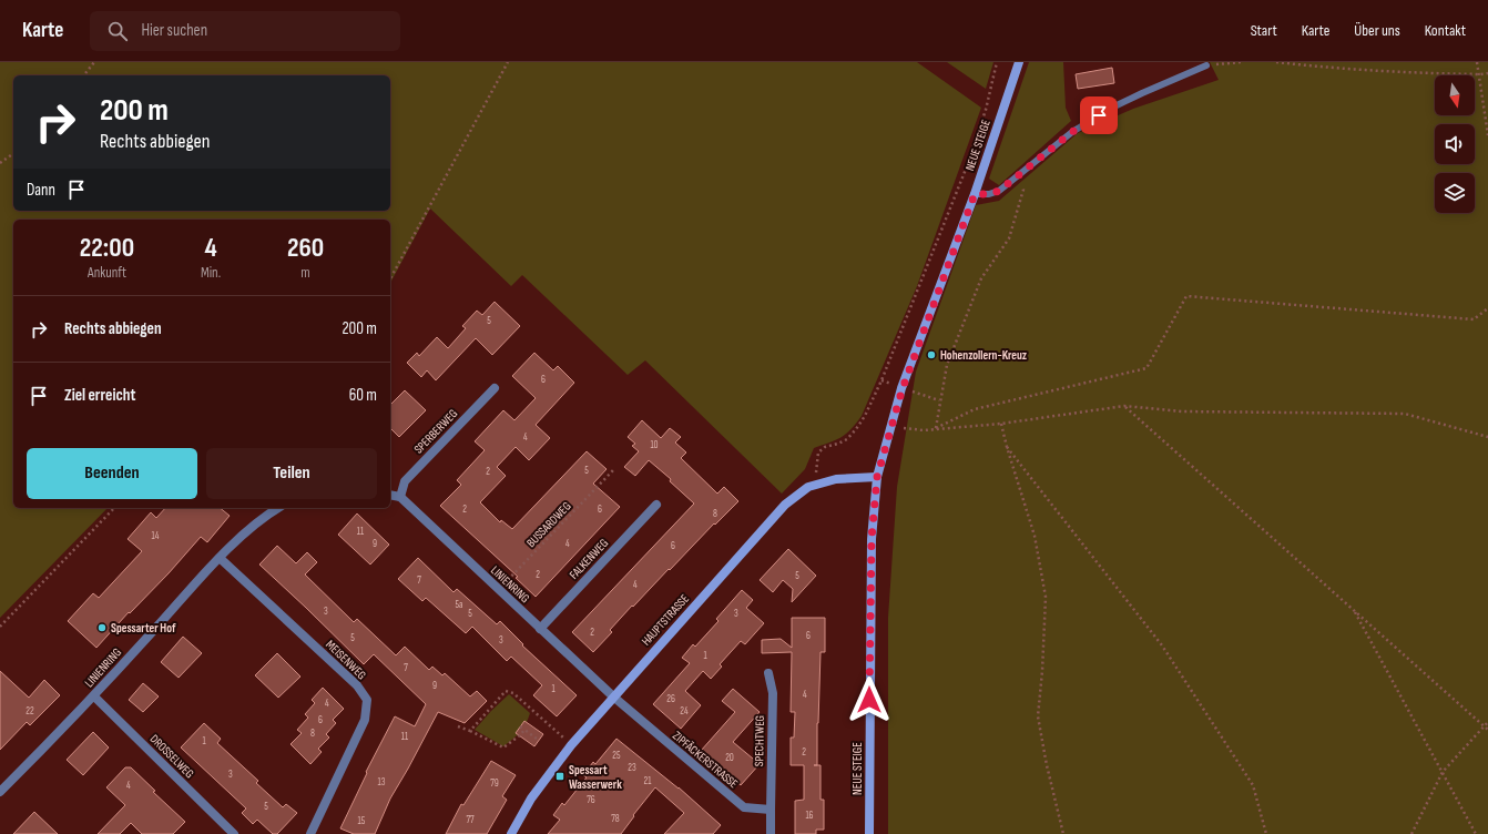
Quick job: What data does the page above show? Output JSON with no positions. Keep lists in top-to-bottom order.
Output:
{
  "streets": {
    "main road": ["NEUE STEIGE", "HAUPTSTRASSE"],
    "street": [
      "SPERBERWEG",
      "FALKENWEG",
      "LINIENRING",
      "MEISENWEG",
      "SPECHTWEG",
      "DROSSELWEG",
      "ZIPFÄCKERSTRASSE"
    ],
    "path": ["BUSSARDWEG"]
  },
  "crossings": [
    ["NEUE STEIGE", "HAUPTSTRASSE"],
    ["SPERBERWEG", "LINIENRING"],
    ["BUSSARDWEG", "LINIENRING"],
    ["FALKENWEG", "LINIENRING"],
    ["LINIENRING", "HAUPTSTRASSE"],
    ["LINIENRING", "MEISENWEG"],
    ["LINIENRING", "DROSSELWEG"],
    ["LINIENRING", "ZIPFÄCKERSTRASSE"],
    ["HAUPTSTRASSE", "ZIPFÄCKERSTRASSE"],
    ["SPECHTWEG", "ZIPFÄCKERSTRASSE"]
  ],
  "places": {
    "other": ["Hohenzollern-Kreuz", "Spessarter Hof"],
    "transit": ["Spessart Wasserwerk"]
  },
  "house_numbers": [
    "5",
    "6",
    "4",
    "10",
    "5",
    "2",
    "2",
    "6",
    "8",
    "11",
    "14",
    "9",
    "4",
    "6",
    "2",
    "5",
    "7",
    "4",
    "5a",
    "3",
    "5",
    "3",
    "2",
    "6",
    "5",
    "3",
    "1",
    "7",
    "9",
    "1",
    "4",
    "26",
    "4",
    "22",
    "24",
    "6",
    "8",
    "11",
    "1",
    "2",
    "25",
    "20",
    "23",
    "3",
    "21",
    "13",
    "79",
    "4",
    "76",
    "5",
    "16",
    "78",
    "77",
    "15"
  ],
  "north": "bottom",
  "page": {
    "header": "Karte",
    "search": "Hier suchen",
    "nav": [
      "Start",
      "Karte",
      "Über uns",
      "Kontakt"
    ],
    "turn": ["200 m", "Rechts abbiegen"],
    "then": "Dann",
    "eta": [
      "22:00",
      "Ankunft",
      "4",
      "Min.",
      "260",
      "m"
    ],
    "list": [
      {
        "name": "Rechts abbiegen",
        "value": "200 m"
      },
      {
        "name": "Ziel erreicht",
        "value": "60 m"
      }
    ],
    "buttons": ["Beenden", "Teilen"]
  }
}
